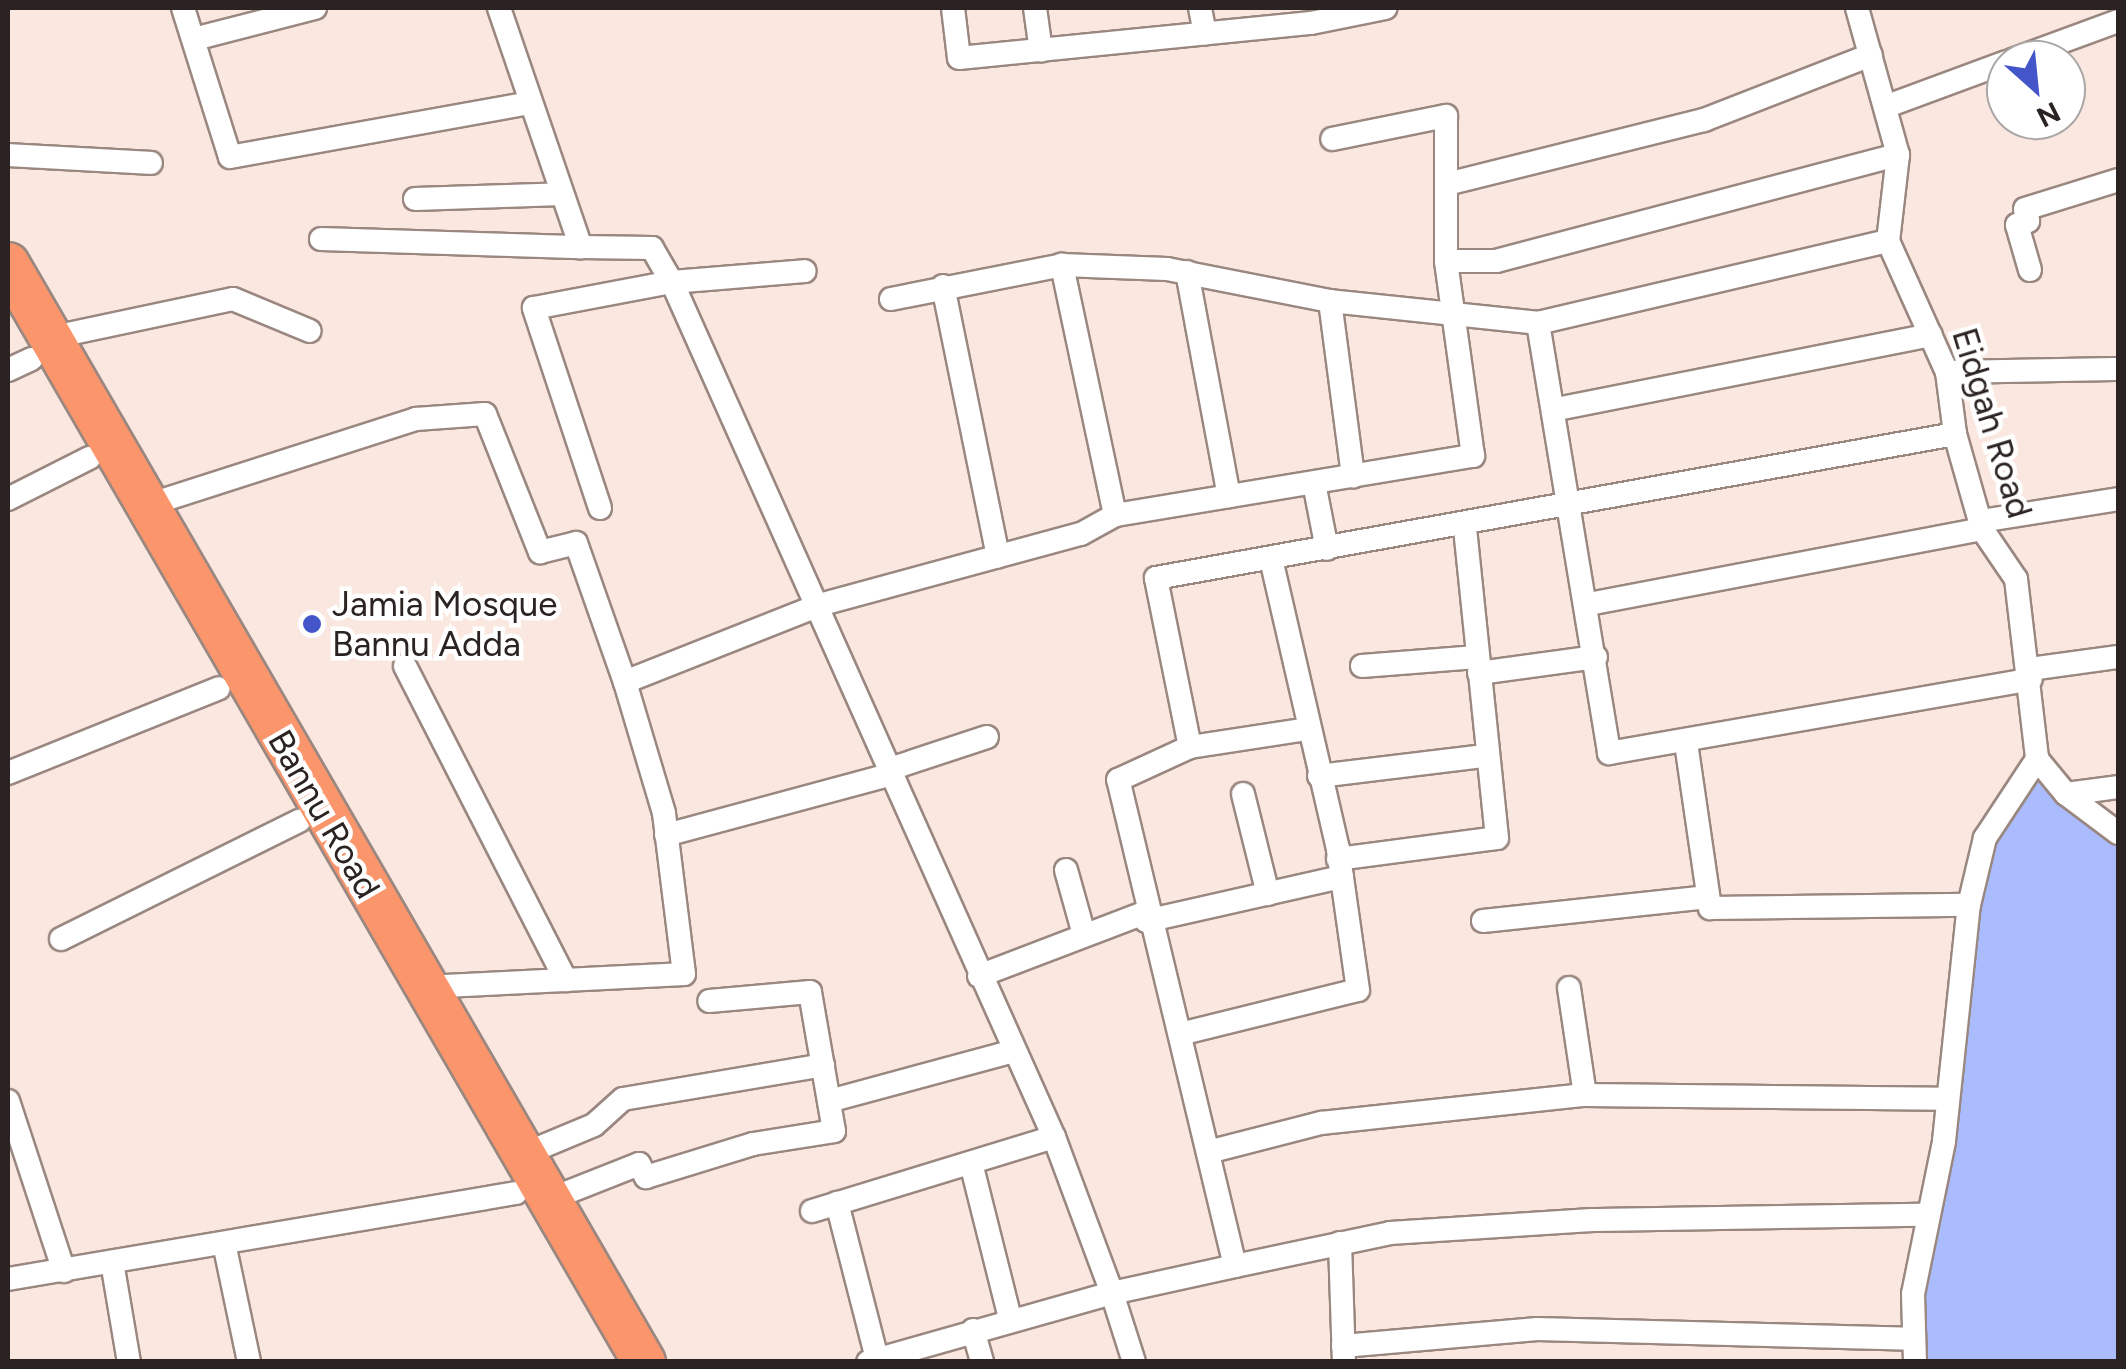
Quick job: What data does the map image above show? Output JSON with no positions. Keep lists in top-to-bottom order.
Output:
{
  "streets": {
    "highway": ["Bannu Road"],
    "street": ["Eidgah Road"]
  },
  "places": ["Jamia Mosque Bannu Adda"],
  "north": "bottom right"
}
